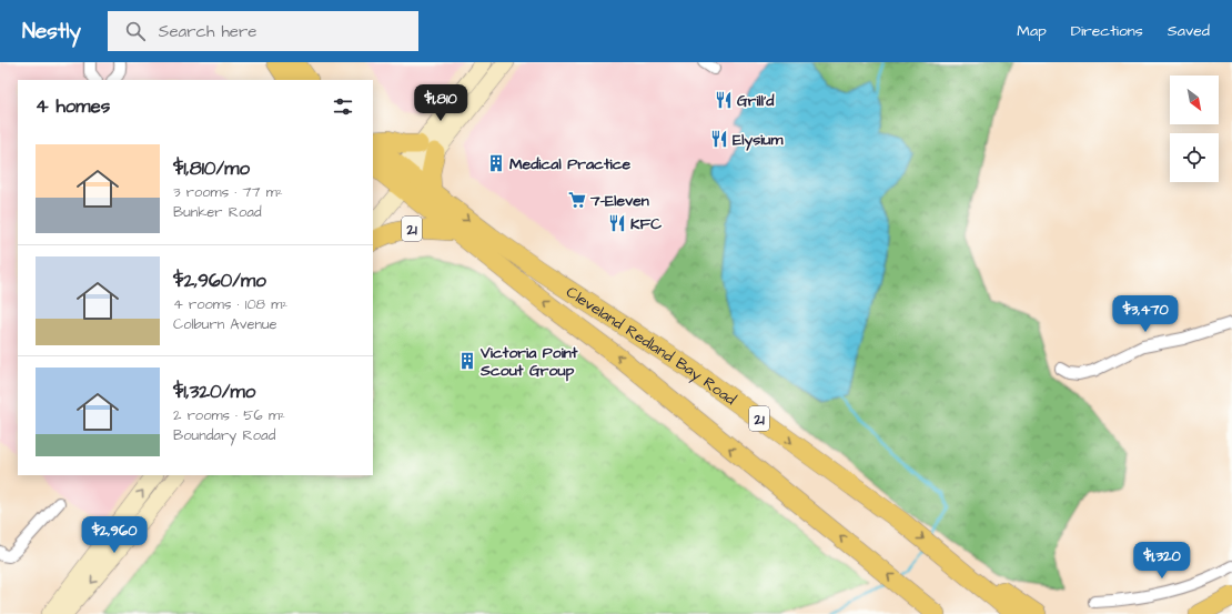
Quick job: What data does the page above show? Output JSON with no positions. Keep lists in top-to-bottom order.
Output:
{
  "streets": {
    "highway": ["21", "Cleveland Redland Bay Road"]
  },
  "crossings": [
    ["21", "Cleveland Redland Bay Road"]
  ],
  "places": {
    "restaurant": ["Grill'd", "Elysium", "KFC"],
    "building": ["Medical Practice", "Victoria Point Scout Group"],
    "supermarket": ["7-Eleven"]
  },
  "north": "bottom right",
  "page": {
    "header": "Nestly",
    "search": "Search here",
    "nav": ["Map", "Directions", "Saved"],
    "heading": "4 homes",
    "price": [
      "$1,810",
      "$3,470",
      "$2,960",
      "$1,320"
    ],
    "list": [
      {
        "name": "$1,810/mo",
        "note": "3 rooms · 77 m² · Bunker Road"
      },
      {
        "name": "$2,960/mo",
        "note": "4 rooms · 108 m² · Colburn Avenue"
      },
      {
        "name": "$1,320/mo",
        "note": "2 rooms · 56 m² · Boundary Road"
      }
    ]
  }
}
